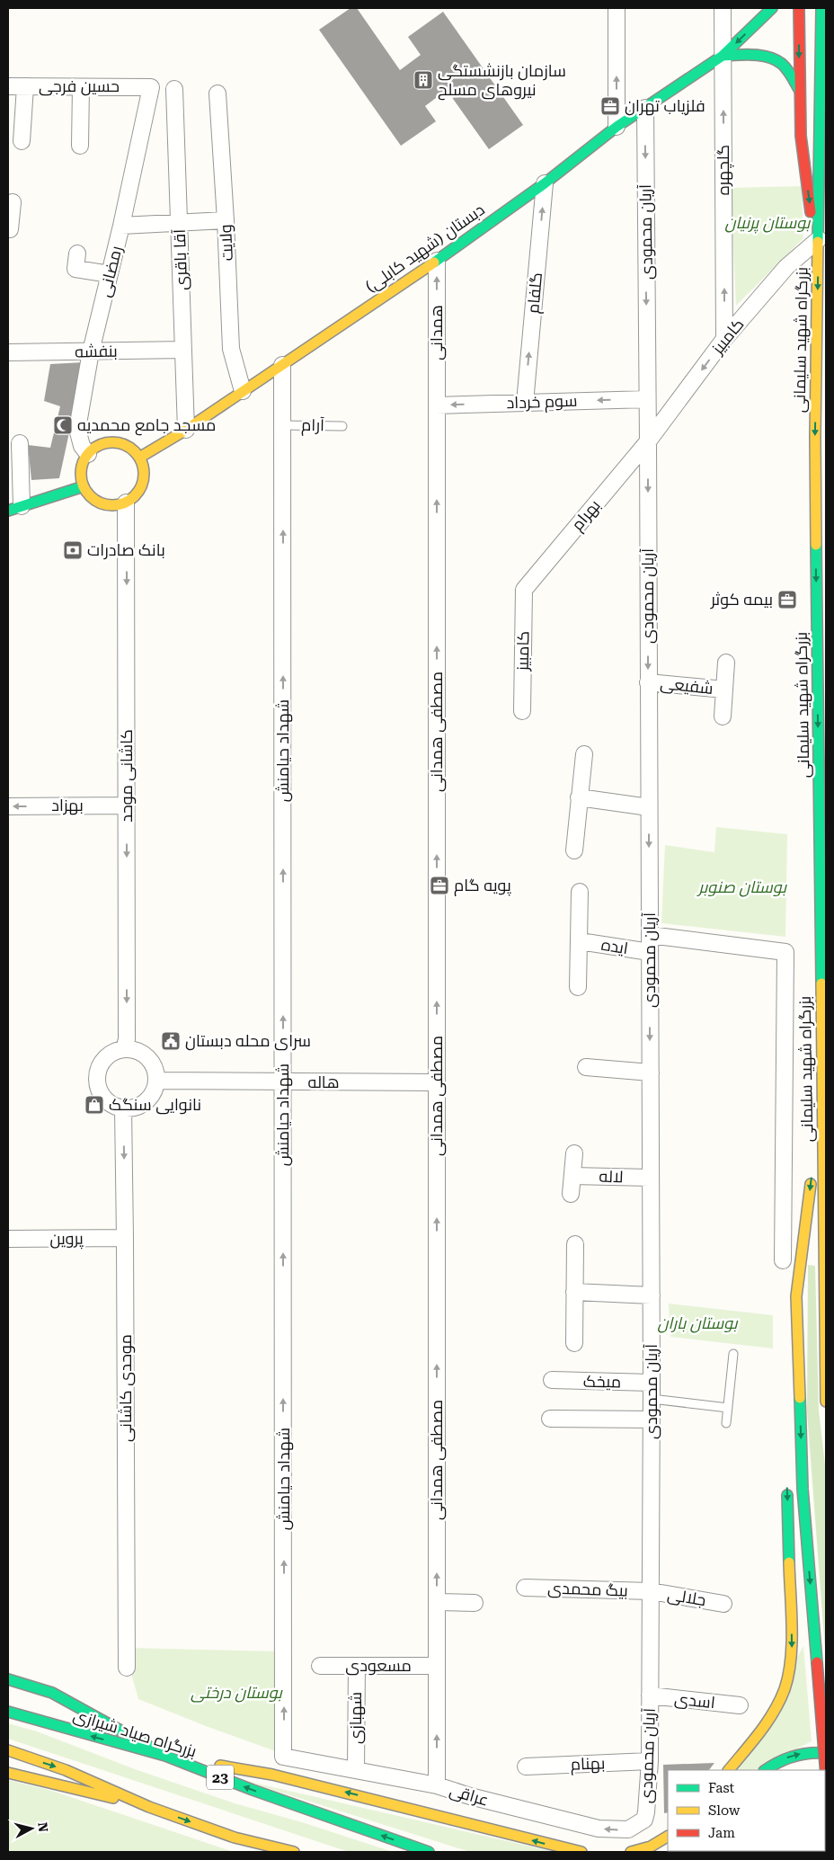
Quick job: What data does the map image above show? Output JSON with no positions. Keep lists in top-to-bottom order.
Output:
{
  "streets": {
    "main road": [
      "دبستان (شهید کابلی)",
      "بزرگراه شهید سلیمانی",
      "بزرگراه صیاد شیرازی",
      "23"
    ],
    "street": [
      "حسین فرجی",
      "گلچهره",
      "آریان محمودی",
      "ولایت",
      "آقا باقری",
      "رمضانی",
      "گلفام",
      "همدانی",
      "کامبیز",
      "بنفشه",
      "سوم خرداد",
      "بهرام",
      "شفیعی",
      "مصطفی همدانی",
      "شهداد حیامنش",
      "کاشانی موحد",
      "بهزاد",
      "ایده",
      "هاله",
      "لاله",
      "پروین",
      "میخک",
      "موحدی کاشانی",
      "بیگ محمدی",
      "جلالی",
      "مسعودی",
      "اسدی",
      "شهبازی",
      "بهنام",
      "عراقی"
    ],
    "lane": ["آرام"]
  },
  "crossings": [
    ["حسین فرجی", "رمضانی"],
    ["گلچهره", "دبستان (شهید کابلی)"],
    ["گلچهره", "کامبیز"],
    ["آریان محمودی", "دبستان (شهید کابلی)"],
    ["آریان محمودی", "کامبیز"],
    ["آریان محمودی", "سوم خرداد"],
    ["آریان محمودی", "بهرام"],
    ["آریان محمودی", "شفیعی"],
    ["آریان محمودی", "ایده"],
    ["آریان محمودی", "لاله"],
    ["آریان محمودی", "میخک"],
    ["آریان محمودی", "بیگ محمدی"],
    ["آریان محمودی", "جلالی"],
    ["آریان محمودی", "اسدی"],
    ["آریان محمودی", "بهنام"],
    ["آریان محمودی", "عراقی"],
    ["ولایت", "دبستان (شهید کابلی)"],
    ["دبستان (شهید کابلی)", "آقا باقری"],
    ["دبستان (شهید کابلی)", "رمضانی"],
    ["دبستان (شهید کابلی)", "گلفام"],
    ["دبستان (شهید کابلی)", "همدانی"],
    ["دبستان (شهید کابلی)", "شهداد حیامنش"],
    ["دبستان (شهید کابلی)", "کاشانی موحد"],
    ["آقا باقری", "بنفشه"],
    ["رمضانی", "بنفشه"],
    ["رمضانی", "کاشانی موحد"],
    ["گلفام", "سوم خرداد"],
    ["همدانی", "سوم خرداد"],
    ["همدانی", "مصطفی همدانی"],
    ["کامبیز", "بزرگراه شهید سلیمانی"],
    ["کامبیز", "بهرام"],
    ["سوم خرداد", "مصطفی همدانی"],
    ["آرام", "شهداد حیامنش"],
    ["مصطفی همدانی", "هاله"],
    ["مصطفی همدانی", "مسعودی"],
    ["مصطفی همدانی", "عراقی"],
    ["شهداد حیامنش", "هاله"],
    ["شهداد حیامنش", "عراقی"],
    ["کاشانی موحد", "بهزاد"],
    ["کاشانی موحد", "هاله"],
    ["کاشانی موحد", "موحدی کاشانی"],
    ["هاله", "موحدی کاشانی"],
    ["پروین", "موحدی کاشانی"],
    ["بیگ محمدی", "جلالی"],
    ["مسعودی", "شهبازی"],
    ["شهبازی", "عراقی"]
  ],
  "one_way": [
    "گلچهره",
    "آریان محمودی",
    "گلفام",
    "همدانی",
    "بزرگراه شهید سلیمانی",
    "سوم خرداد",
    "مصطفی همدانی",
    "شهداد حیامنش",
    "کاشانی موحد",
    "بهزاد",
    "عراقی"
  ],
  "parks": [
    "بوستان پرنیان",
    "بوستان صنوبر",
    "بوستان باران",
    "بوستان درختی"
  ],
  "places": {
    "building": ["سازمان بازنشستگی نیروهای مسلح"],
    "office": ["فلزیاب تهران", "بیمه کوثر", "پویه گام"],
    "mosque": ["مسجد جامع محمدیه"],
    "bank": ["بانک صادرات"],
    "public building": ["سرای محله دبستان"],
    "shop": ["نانوایی سنگک"]
  },
  "legend": ["Fast", "Slow", "Jam"],
  "north": "right"
}
